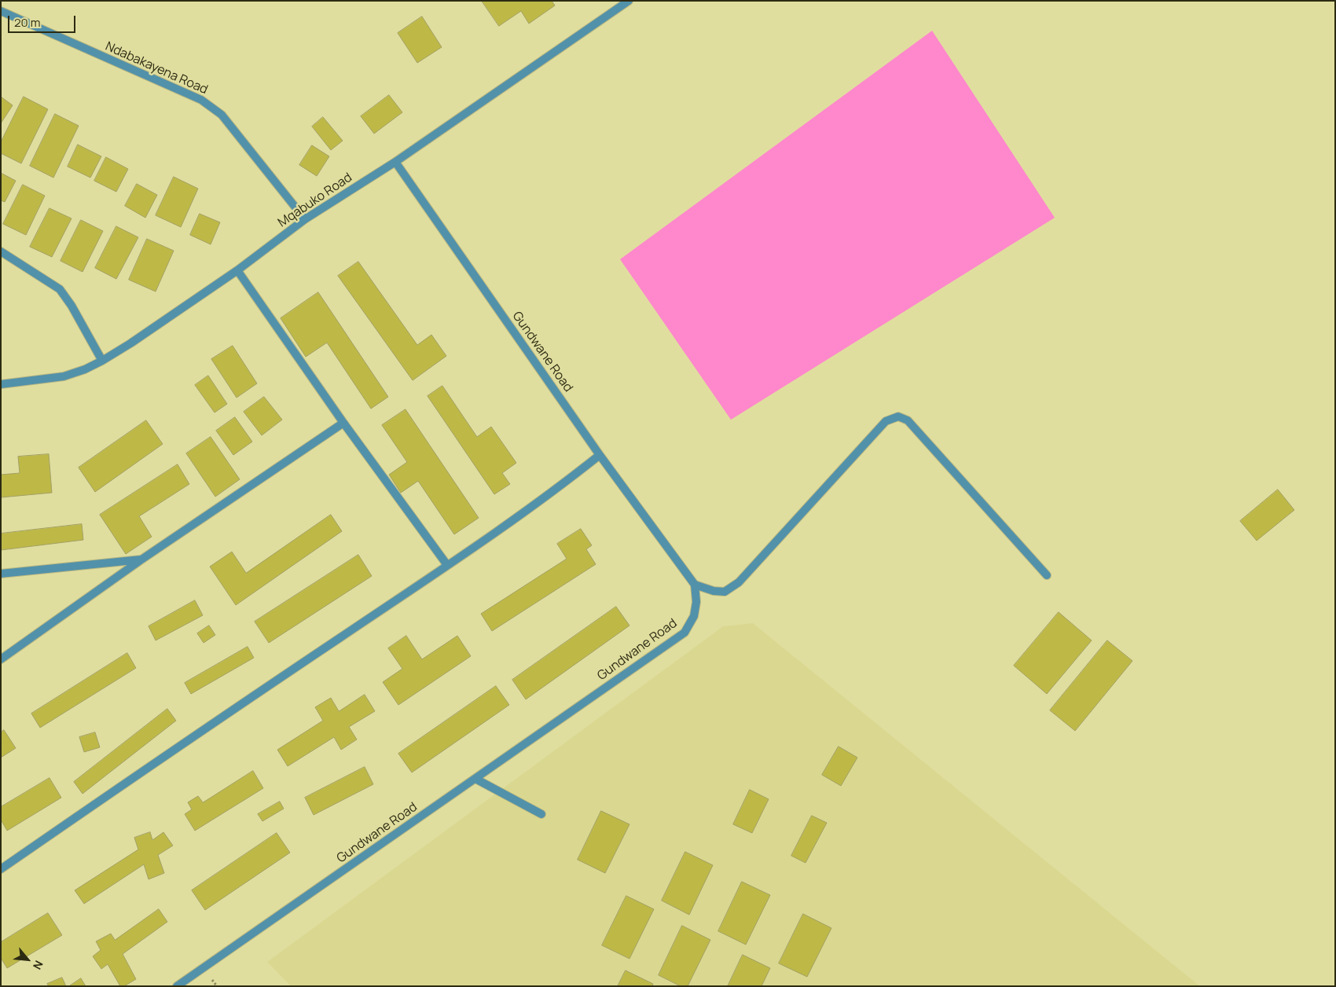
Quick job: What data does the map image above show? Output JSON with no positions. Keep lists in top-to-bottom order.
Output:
{
  "streets": {
    "street": ["Ndabakayena Road", "Mqabuko Road", "Gundwane Road"]
  },
  "crossings": [
    ["Ndabakayena Road", "Mqabuko Road"],
    ["Mqabuko Road", "Gundwane Road"]
  ],
  "scale_bar": "20 m",
  "north": "bottom right"
}
